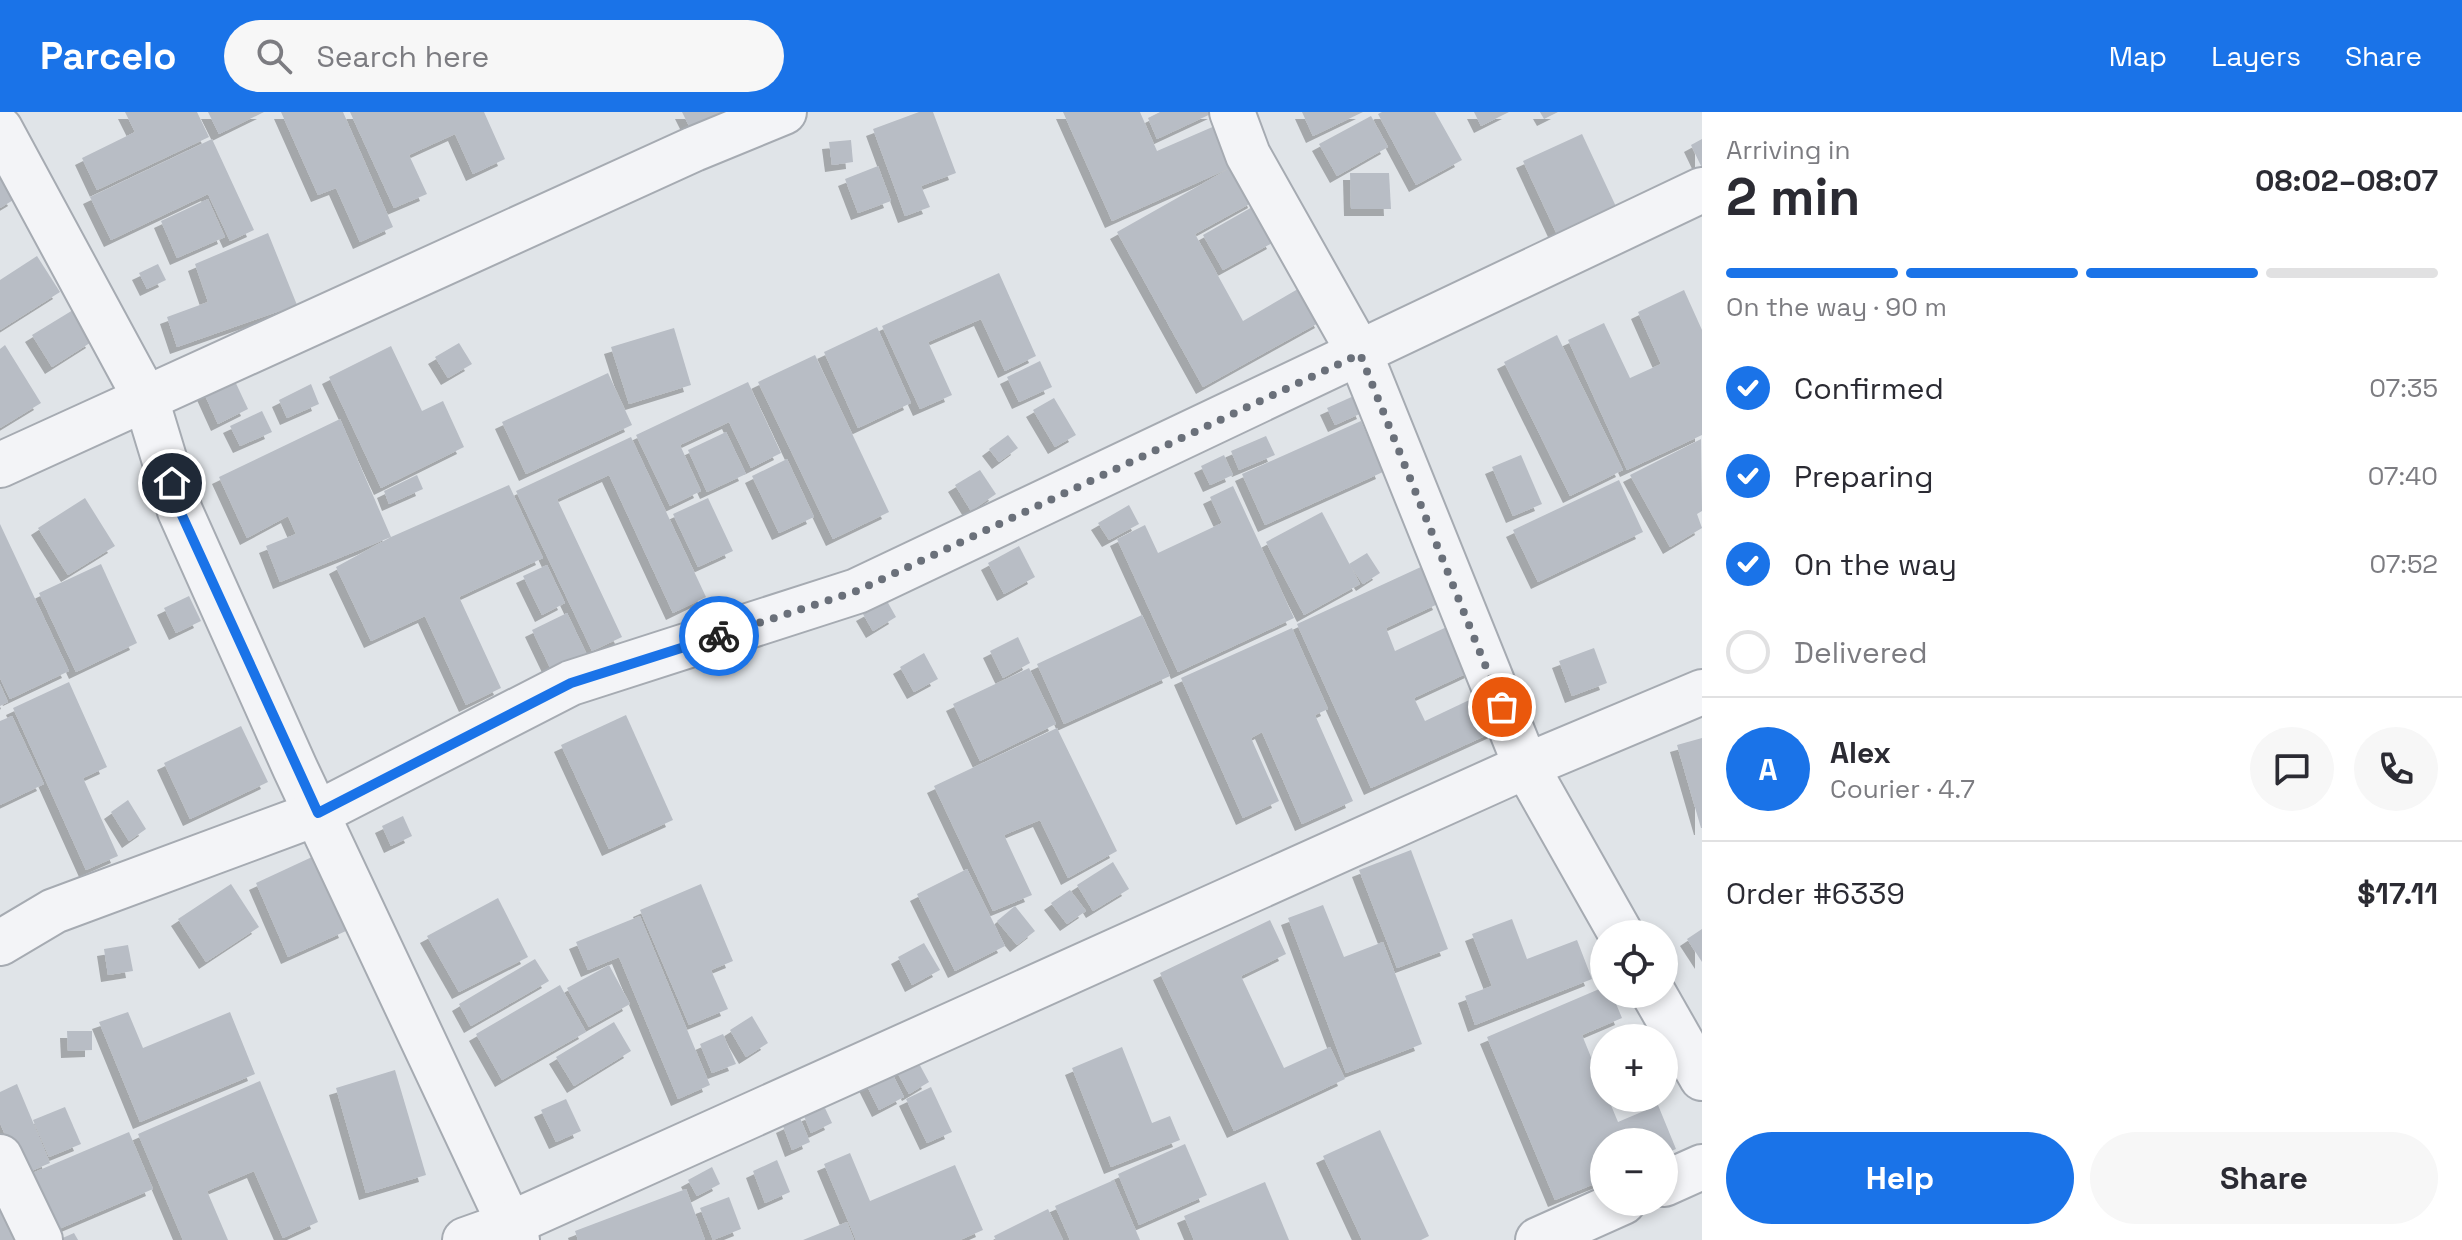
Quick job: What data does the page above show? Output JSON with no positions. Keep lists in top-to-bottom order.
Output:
{
  "page": {
    "header": "Parcelo",
    "search": "Search here",
    "nav": ["Map", "Layers", "Share"],
    "heading": ["2 min", "Arriving in", "08:02–08:07"],
    "panel": [
      "Alex",
      "Courier · 4.7",
      "Order #6339",
      "$17.11"
    ],
    "bar": "On the way · 90 m",
    "list": [
      ["Confirmed", "07:35"],
      ["Preparing", "07:40"],
      ["On the way", "07:52"],
      "Delivered"
    ],
    "round": "A",
    "map_buttons": ["+", "−"],
    "buttons": ["Help", "Share"]
  }
}
